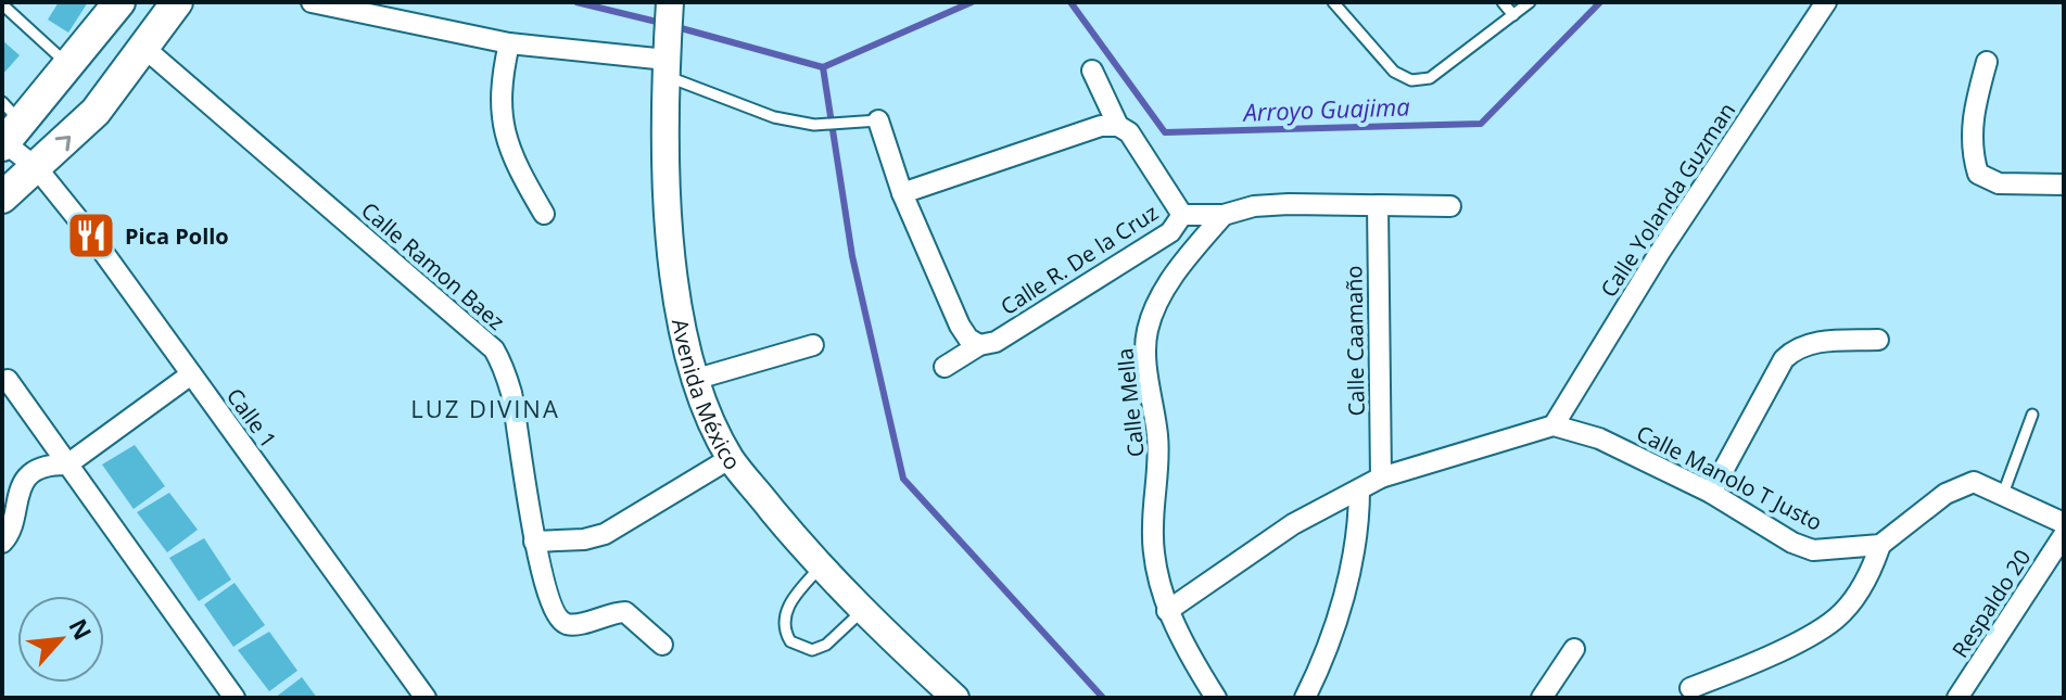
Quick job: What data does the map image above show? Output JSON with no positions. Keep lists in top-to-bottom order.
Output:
{
  "streets": {
    "street": [
      "Calle Yolanda Guzman",
      "Calle R. De la Cruz",
      "Calle Ramon Baez",
      "Calle Caamaño",
      "Avenida México",
      "Calle Mella",
      "Calle 1",
      "Calle Manolo T Justo",
      "Respaldo 20"
    ]
  },
  "crossings": [
    ["Calle Yolanda Guzman", "Calle Manolo T Justo"],
    ["Calle R. De la Cruz", "Calle Caamaño"],
    ["Calle R. De la Cruz", "Calle Mella"]
  ],
  "districts": ["LUZ DIVINA"],
  "water": ["Arroyo Guajima"],
  "places": {
    "restaurant": ["Pica Pollo"]
  },
  "north": "top right"
}
